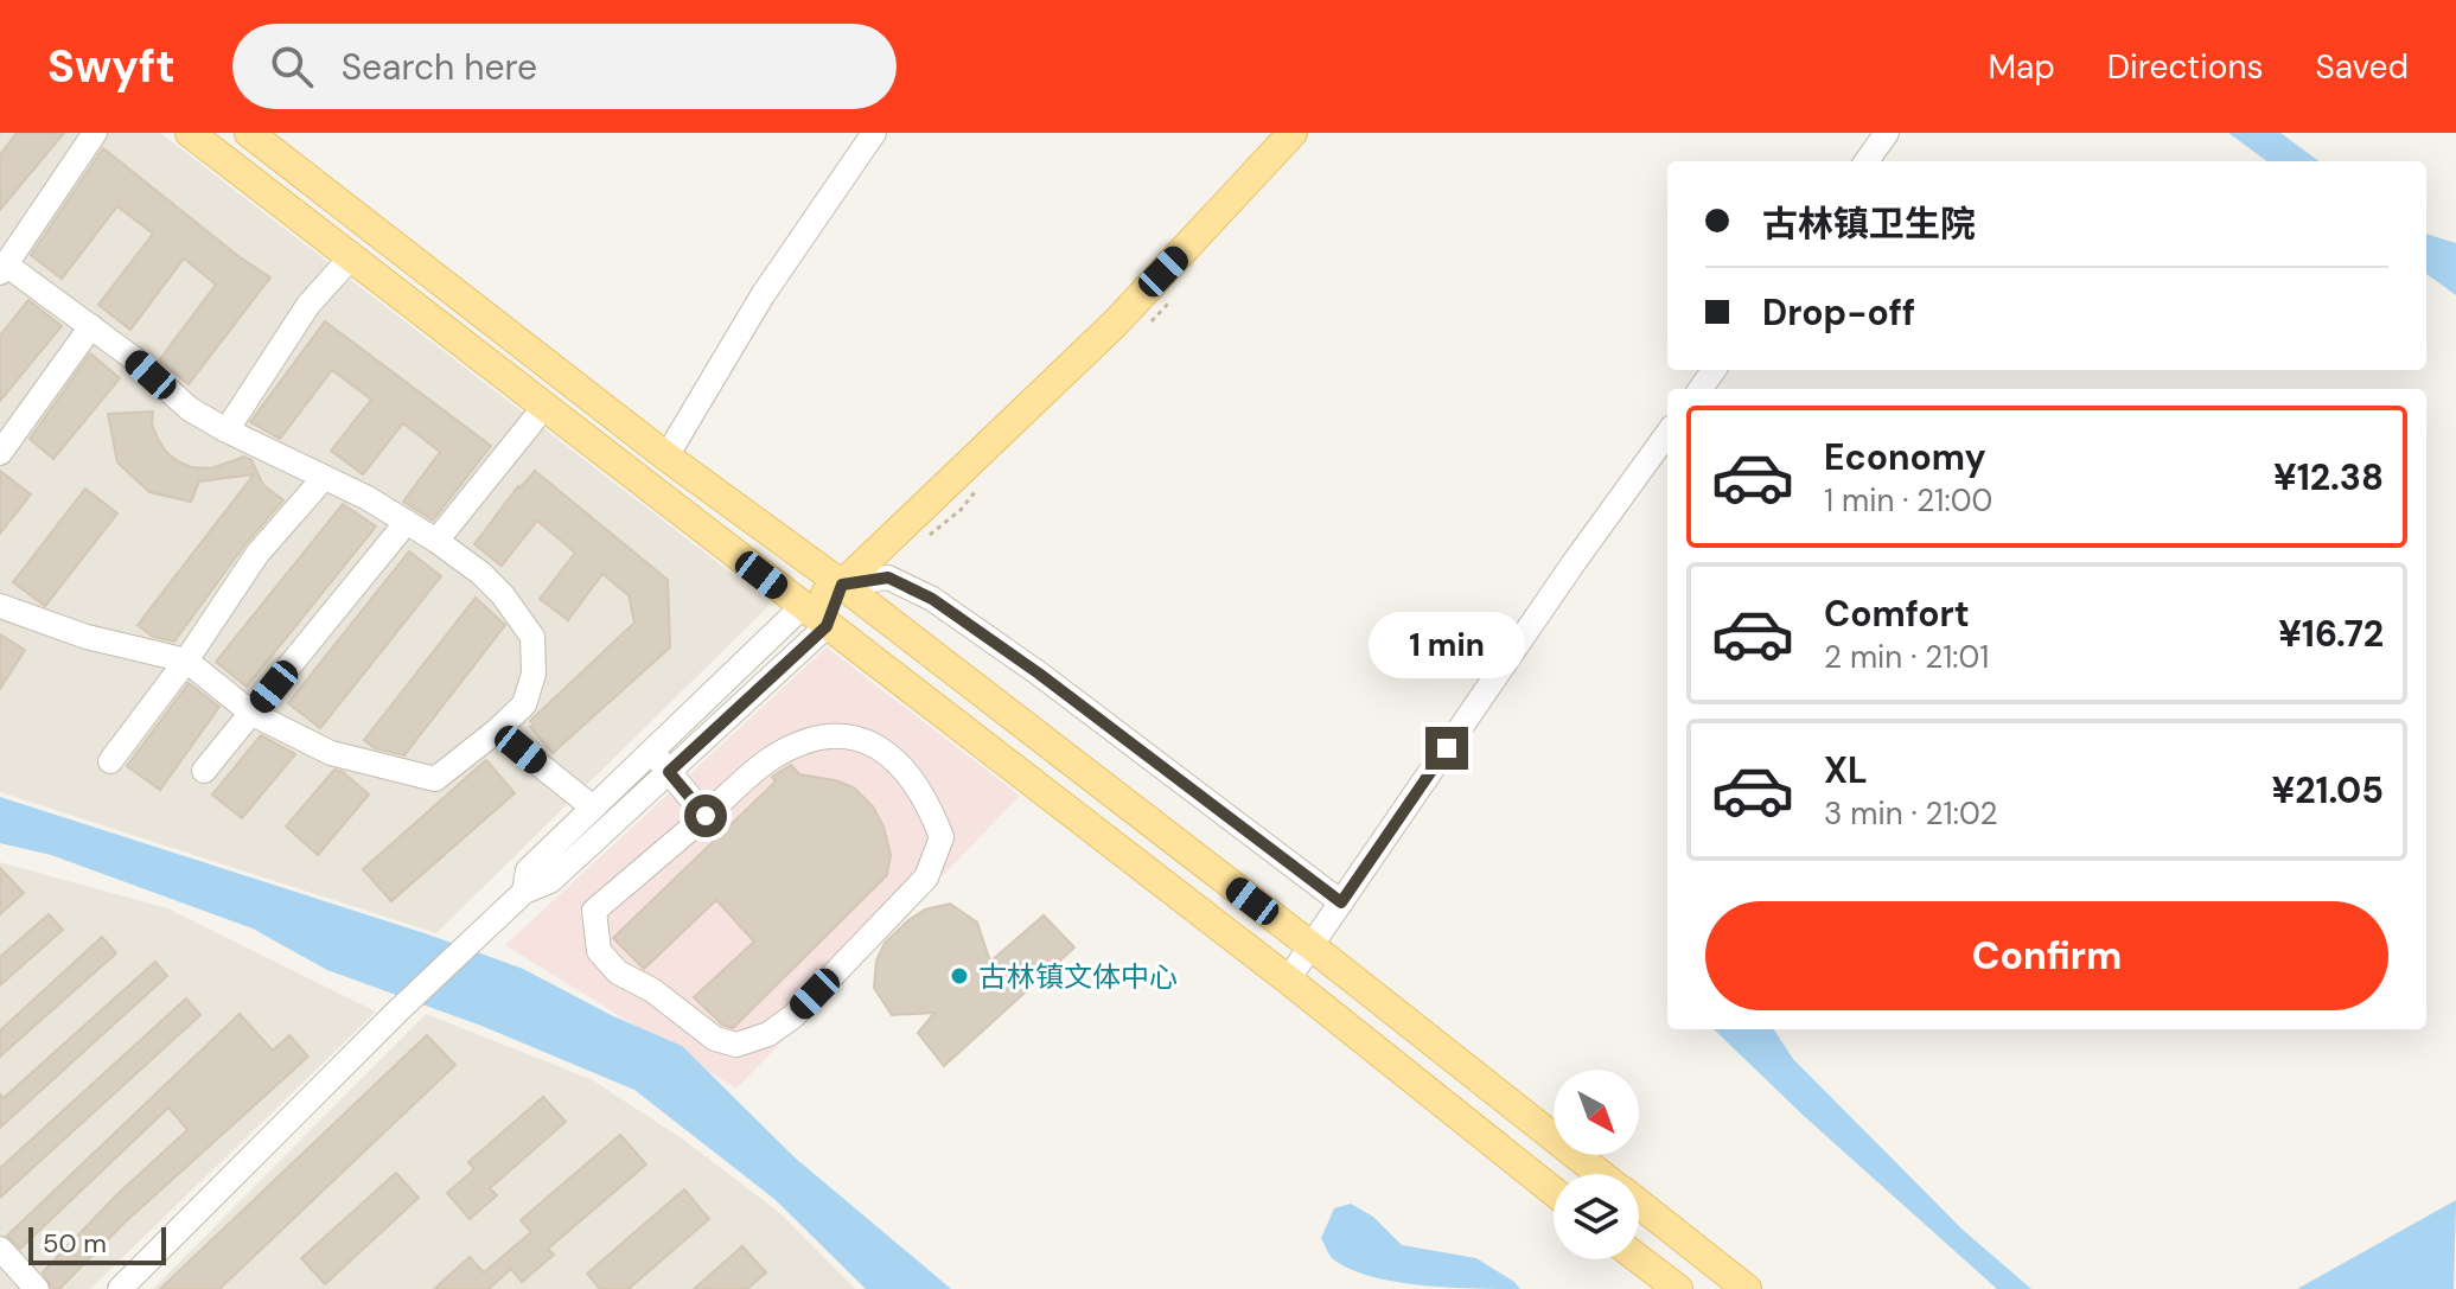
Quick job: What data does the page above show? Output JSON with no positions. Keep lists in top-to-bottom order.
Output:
{
  "places": ["古林镇文体中心"],
  "scale_bar": "50 m",
  "north": "bottom right",
  "page": {
    "header": "Swyft",
    "search": "Search here",
    "nav": ["Map", "Directions", "Saved"],
    "banner": ["古林镇卫生院", "Drop-off"],
    "list": [
      {
        "name": "Economy",
        "note": "1 min · 21:00",
        "value": "¥12.38"
      },
      {
        "name": "Comfort",
        "note": "2 min · 21:01",
        "value": "¥16.72"
      },
      {
        "name": "XL",
        "note": "3 min · 21:02",
        "value": "¥21.05"
      }
    ],
    "bubble": "1 min",
    "buttons": "Confirm",
    "scale": "50 m"
  }
}
